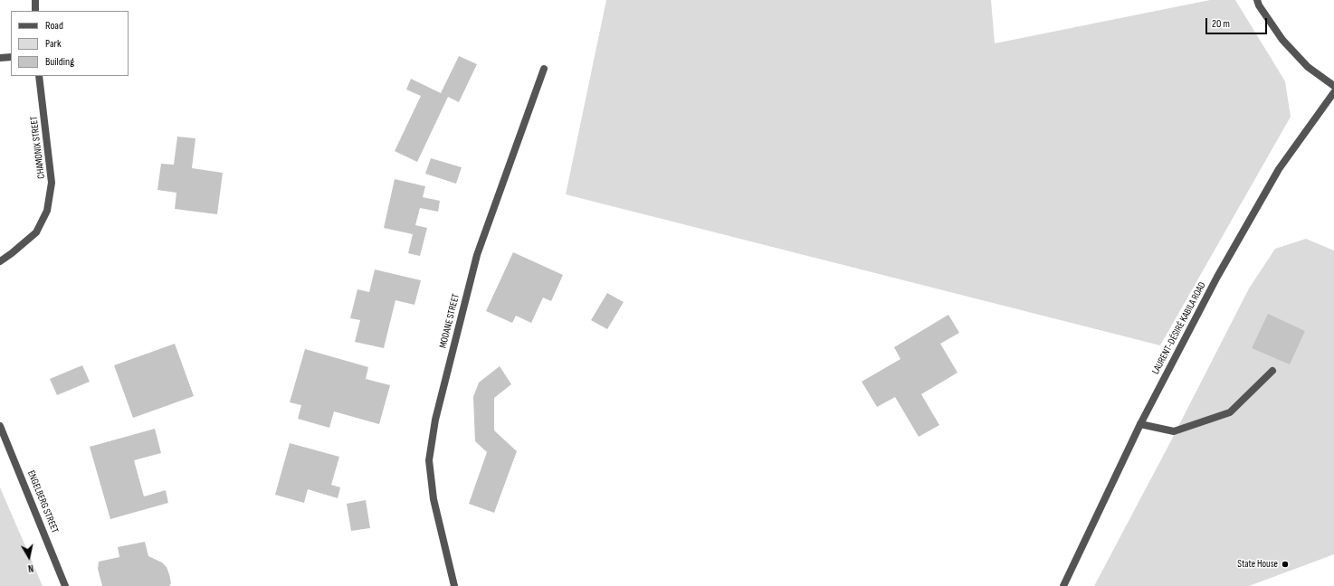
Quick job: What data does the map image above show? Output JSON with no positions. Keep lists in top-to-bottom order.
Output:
{
  "streets": {
    "street": [
      "CHAMONIX STREET",
      "MODANE STREET",
      "LAURENT-DÉSIRÉ KABILA ROAD",
      "ENGELBERG STREET"
    ]
  },
  "places": ["State House"],
  "legend": ["Road", "Park", "Building"],
  "scale_bar": "20 m",
  "north": "bottom"
}
